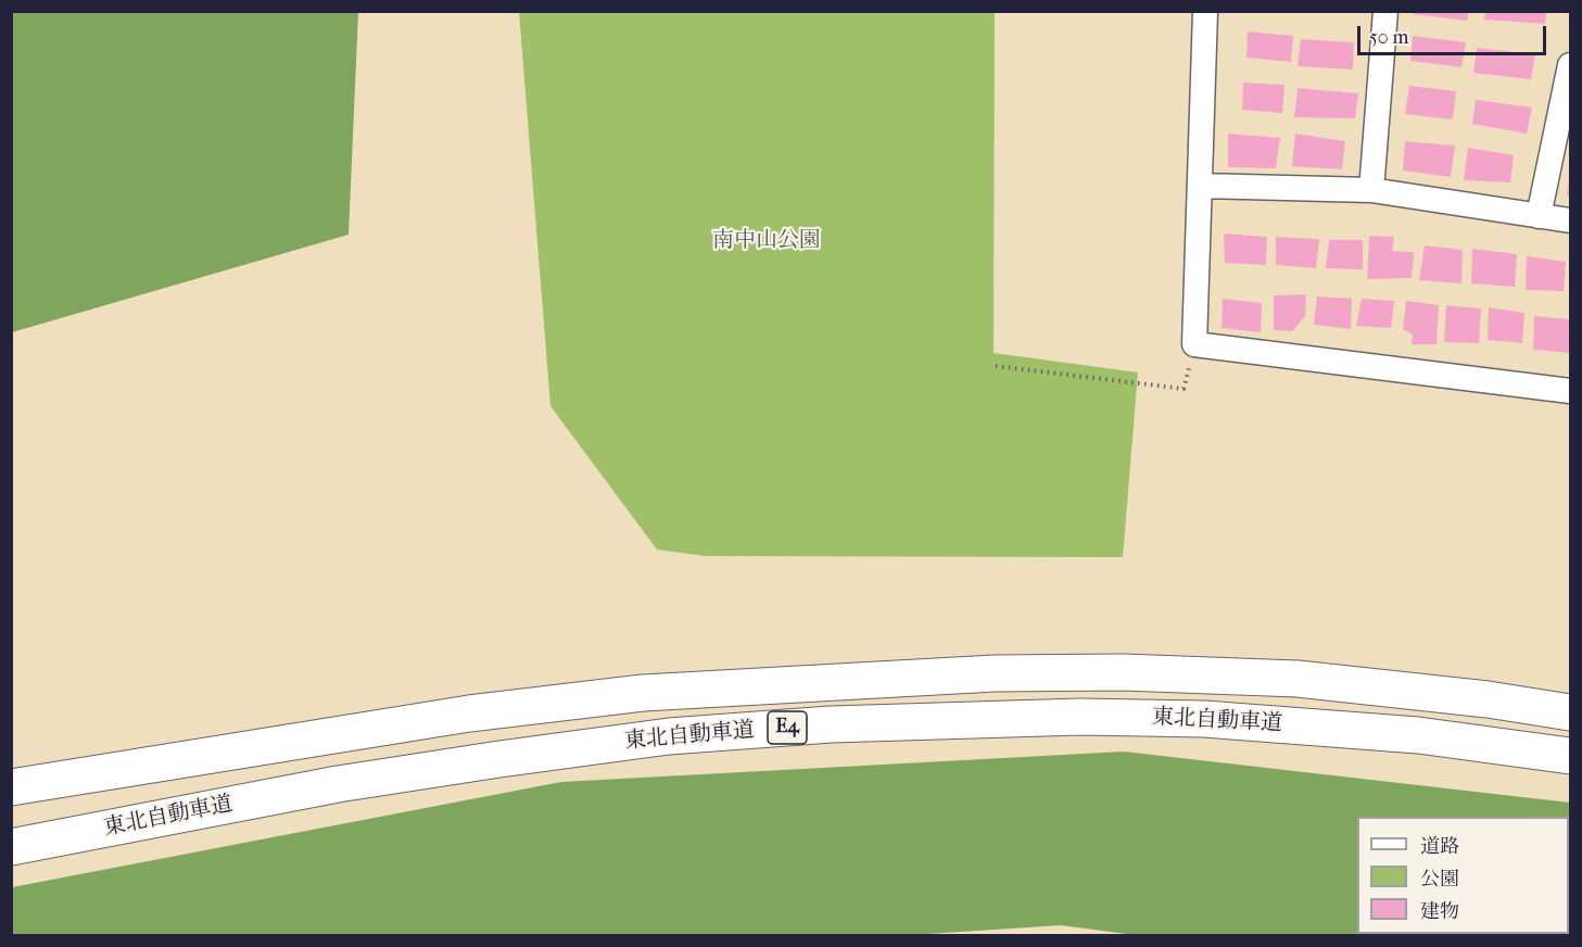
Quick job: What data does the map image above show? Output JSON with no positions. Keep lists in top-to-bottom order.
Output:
{
  "streets": {
    "highway": ["東北自動車道", "E4"]
  },
  "parks": ["南中山公園"],
  "legend": ["道路", "公園", "建物"],
  "scale_bar": "50 m"
}
